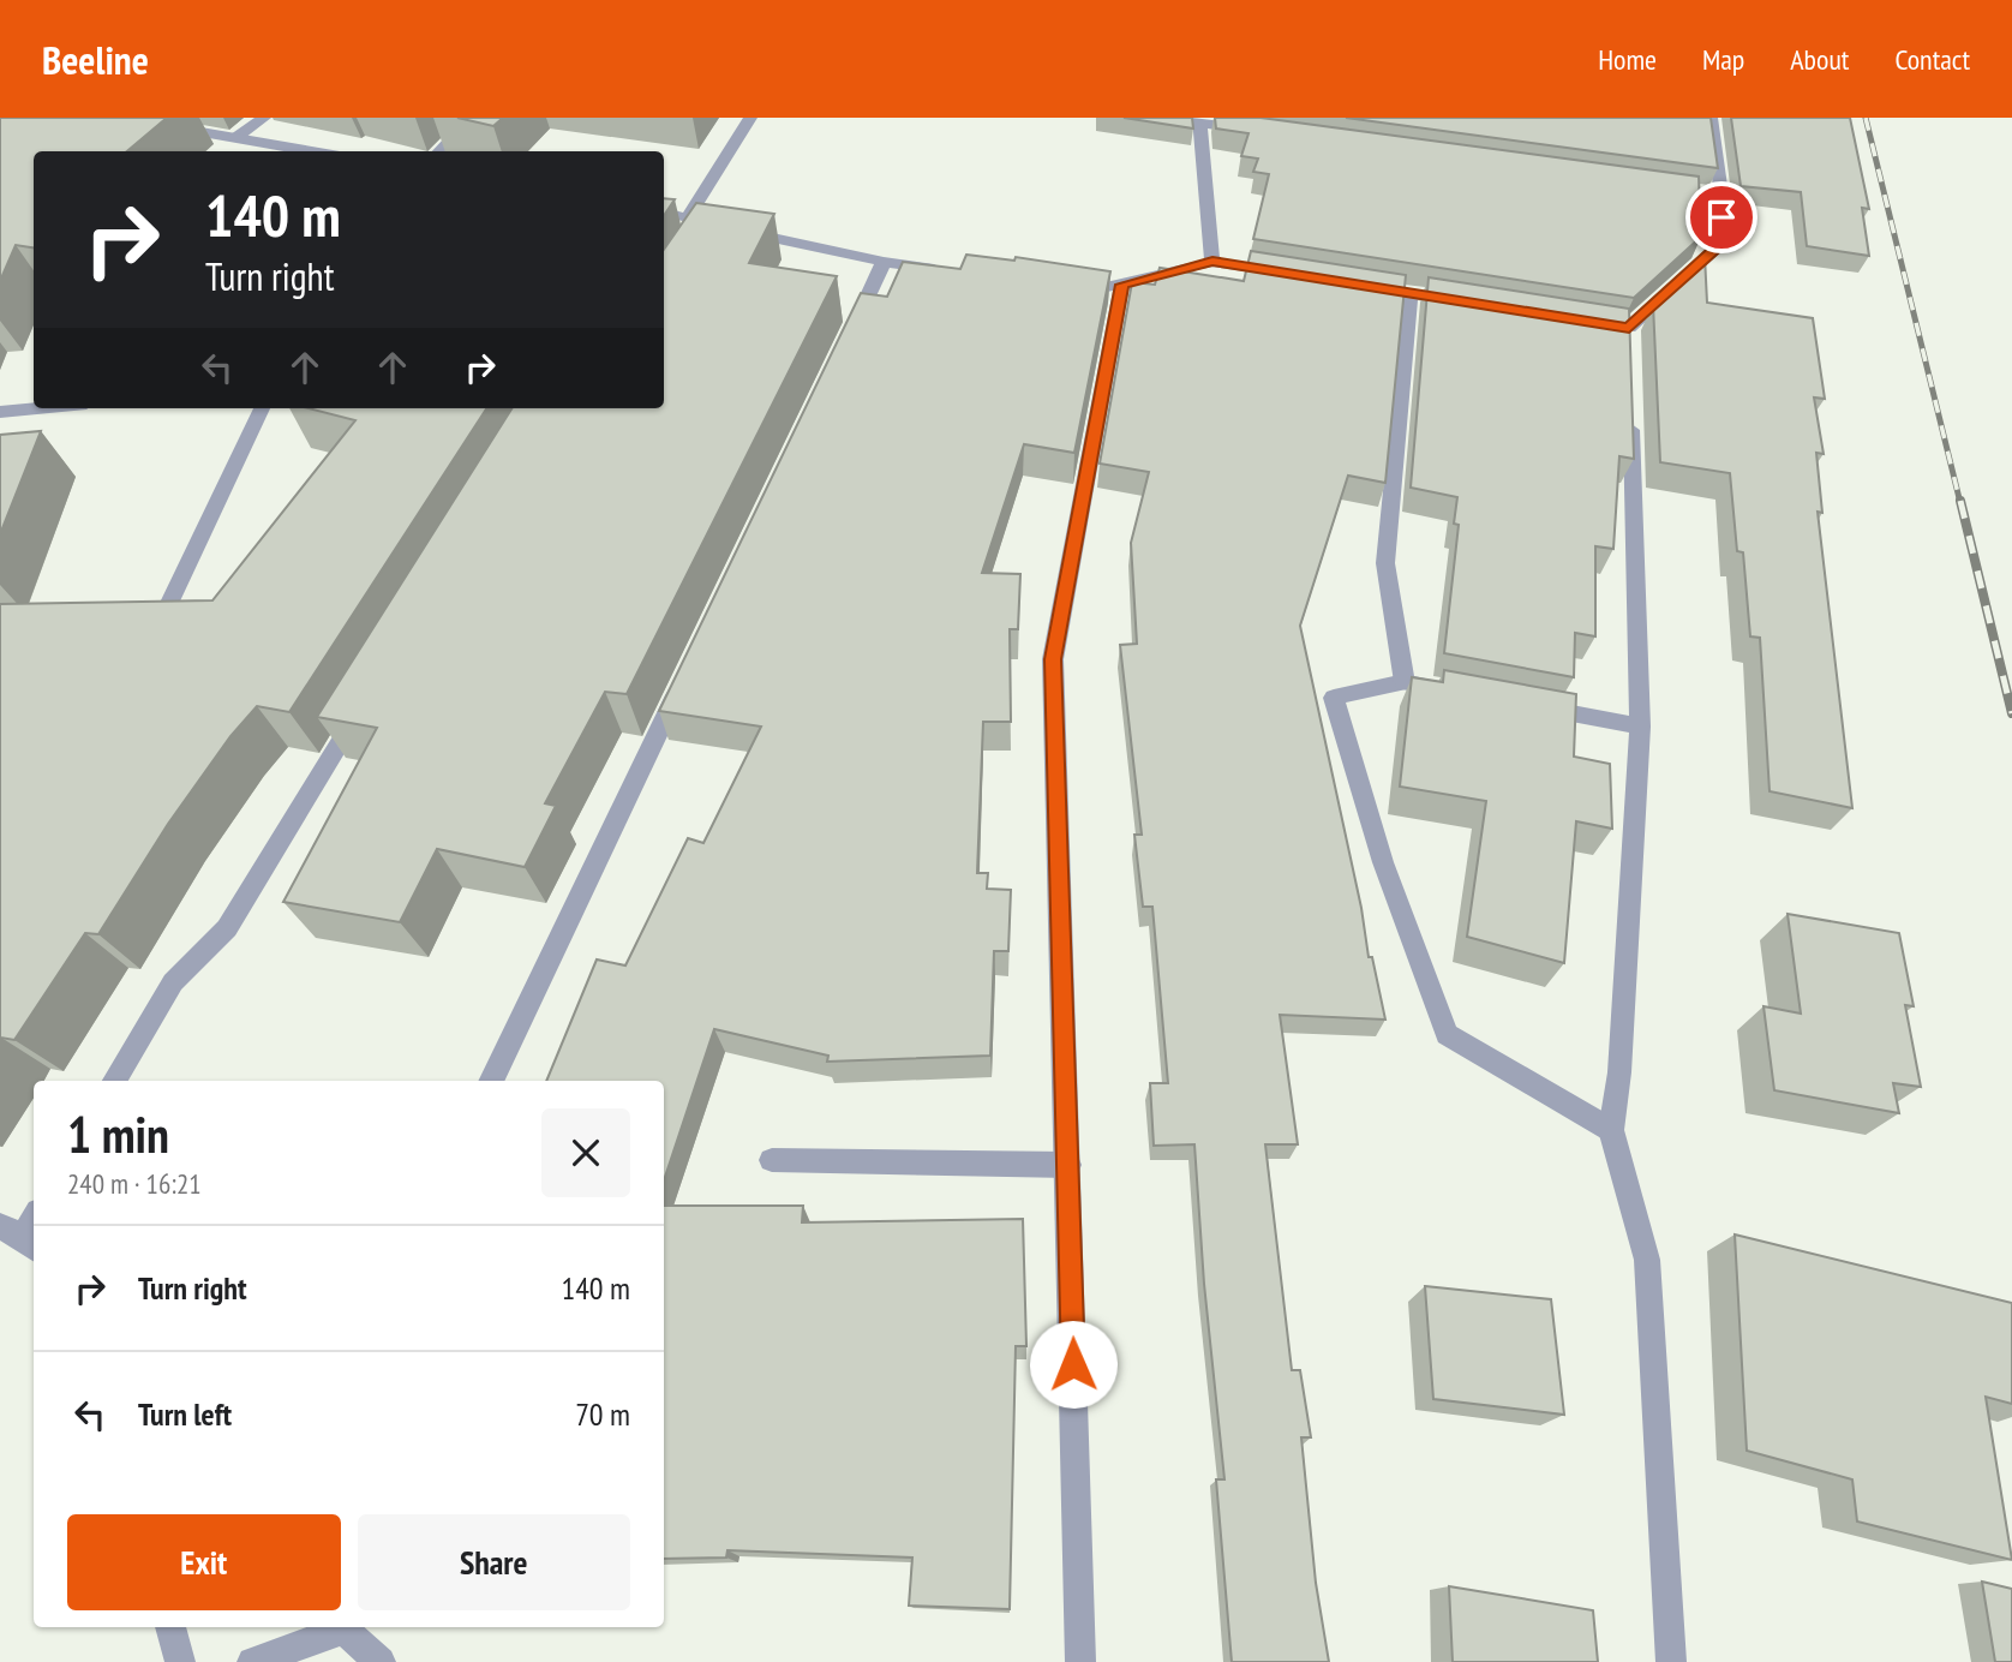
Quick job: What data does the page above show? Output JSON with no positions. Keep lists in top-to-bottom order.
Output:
{
  "page": {
    "header": "Beeline",
    "nav": [
      "Home",
      "Map",
      "About",
      "Contact"
    ],
    "turn": ["140 m", "Turn right"],
    "heading": ["1 min", "240 m · 16:21"],
    "list": [
      {
        "name": "Turn right",
        "value": "140 m"
      },
      {
        "name": "Turn left",
        "value": "70 m"
      }
    ],
    "buttons": ["Exit", "Share"]
  }
}
